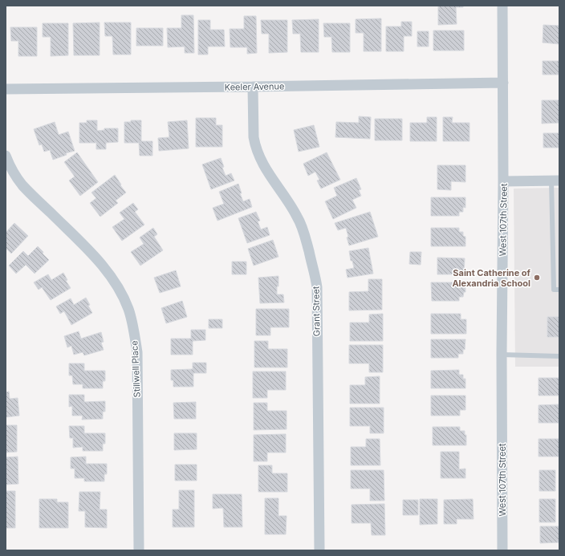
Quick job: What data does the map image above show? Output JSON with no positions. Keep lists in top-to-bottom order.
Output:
{
  "streets": {
    "street": [
      "Keeler Avenue",
      "West 107th Street",
      "Grant Street",
      "Stillwell Place"
    ]
  },
  "crossings": [
    ["Keeler Avenue", "West 107th Street"],
    ["Keeler Avenue", "Grant Street"]
  ],
  "places": ["Saint Catherine of Alexandria School"]
}
